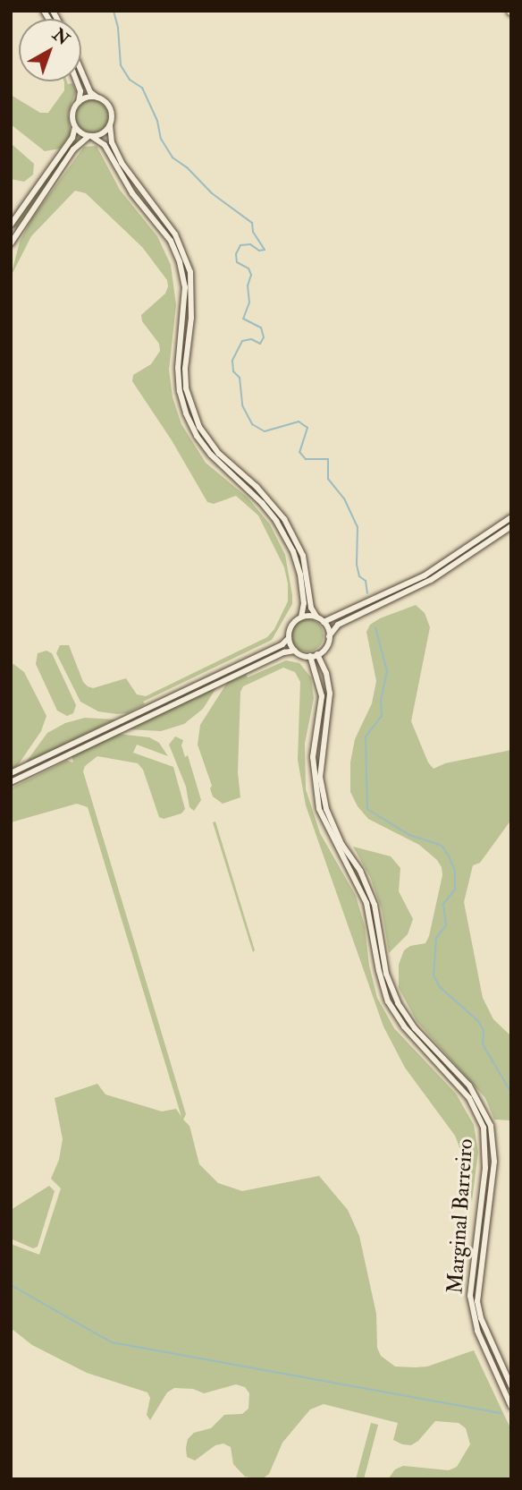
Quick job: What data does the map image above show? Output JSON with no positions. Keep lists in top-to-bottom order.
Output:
{
  "streets": {
    "street": ["Marginal Barreiro"]
  },
  "north": "top right"
}
